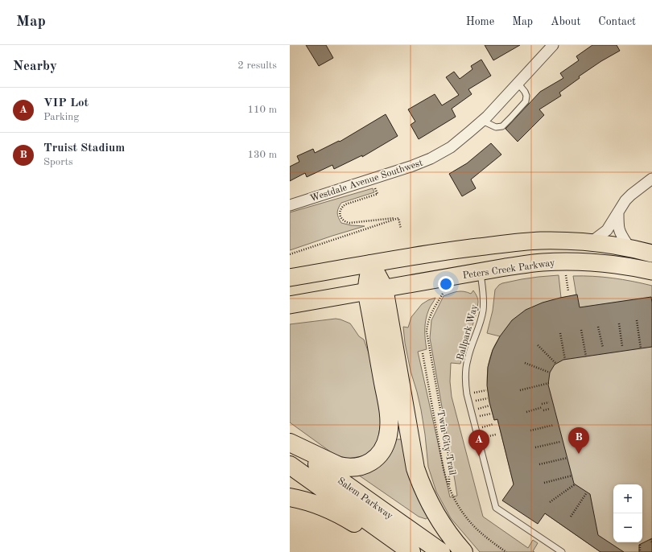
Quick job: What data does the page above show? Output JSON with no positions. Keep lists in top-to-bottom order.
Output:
{
  "streets": {
    "highway": ["Salem Parkway"],
    "main road": ["Peters Creek Parkway"],
    "street": ["Westdale Avenue Southwest"],
    "lane": ["Ballpark Way"],
    "path": ["Twin City Trail"]
  },
  "crossings": [
    ["Peters Creek Parkway", "Ballpark Way"]
  ],
  "page": {
    "header": "Map",
    "nav": [
      "Home",
      "Map",
      "About",
      "Contact"
    ],
    "heading": ["Nearby", "2 results"],
    "list": [
      {
        "mark": "A",
        "name": "VIP Lot",
        "note": "Parking",
        "value": "110 m"
      },
      {
        "mark": "B",
        "name": "Truist Stadium",
        "note": "Sports",
        "value": "130 m"
      }
    ],
    "pins": ["B", "A"],
    "map_buttons": ["+", "−"]
  }
}
